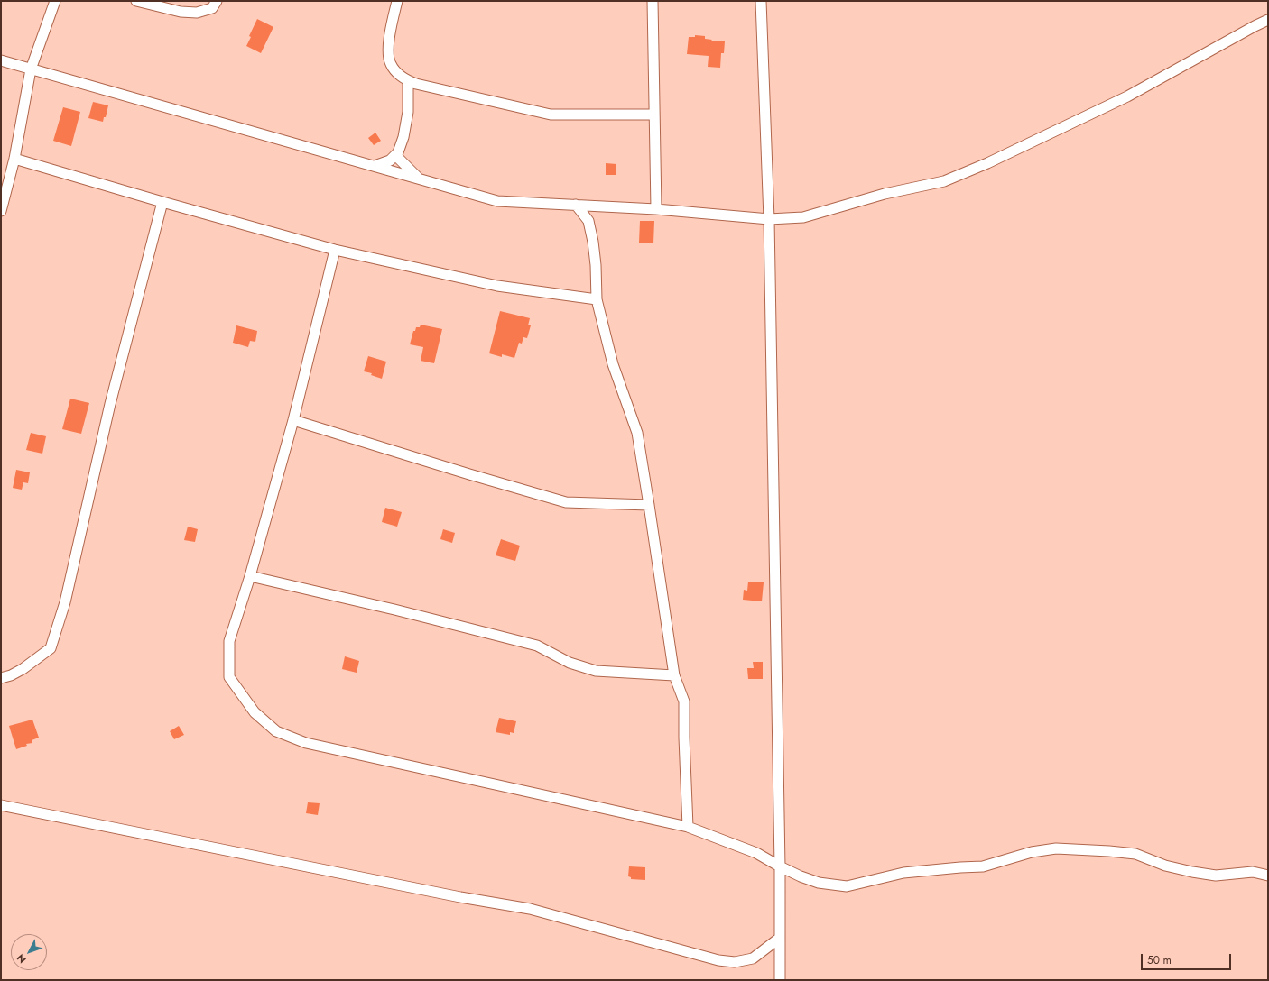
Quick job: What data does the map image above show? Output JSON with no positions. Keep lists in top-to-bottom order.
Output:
{
  "scale_bar": "50 m",
  "north": "bottom left"
}
